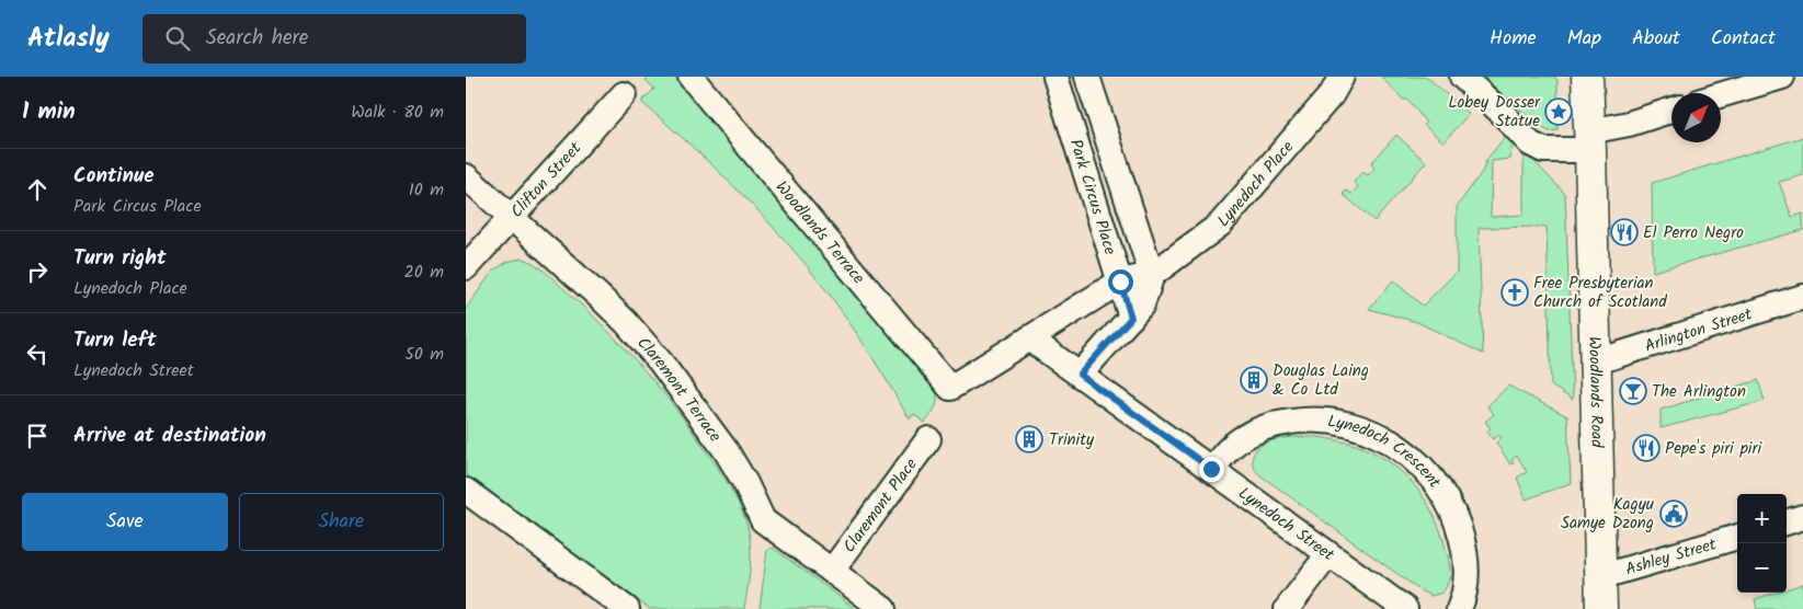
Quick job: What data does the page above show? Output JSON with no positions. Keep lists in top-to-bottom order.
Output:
{
  "streets": {
    "street": [
      "Clifton Street",
      "Lynedoch Place",
      "Park Circus Place",
      "Woodlands Terrace",
      "Arlington Street",
      "Claremont Terrace",
      "Woodlands Road",
      "Lynedoch Crescent",
      "Claremont Place",
      "Lynedoch Street",
      "Ashley Street"
    ]
  },
  "crossings": [
    ["Clifton Street", "Claremont Terrace"],
    ["Lynedoch Place", "Park Circus Place"],
    ["Lynedoch Place", "Woodlands Terrace"],
    ["Lynedoch Place", "Lynedoch Street"],
    ["Woodlands Terrace", "Lynedoch Street"],
    ["Arlington Street", "Woodlands Road"],
    ["Claremont Terrace", "Claremont Place"],
    ["Woodlands Road", "Ashley Street"],
    ["Lynedoch Crescent", "Lynedoch Street"]
  ],
  "places": {
    "place": ["Lobey Dosser Statue"],
    "restaurant": ["El Perro Negro", "Pepe's piri piri"],
    "church": ["Free Presbyterian Church of Scotland"],
    "building": ["Douglas Laing & Co Ltd", "Trinity"],
    "bar": ["The Arlington"],
    "public building": ["Kagyu Samye Dzong"]
  },
  "north": "top right",
  "page": {
    "header": "Atlasly",
    "search": "Search here",
    "nav": [
      "Home",
      "Map",
      "About",
      "Contact"
    ],
    "heading": ["1 min", "Walk · 80 m"],
    "list": [
      ["Continue", "Park Circus Place", "10 m"],
      ["Turn right", "Lynedoch Place", "20 m"],
      ["Turn left", "Lynedoch Street", "50 m"],
      "Arrive at destination"
    ],
    "buttons": ["Save", "Share"],
    "map_buttons": ["+", "−"]
  }
}
